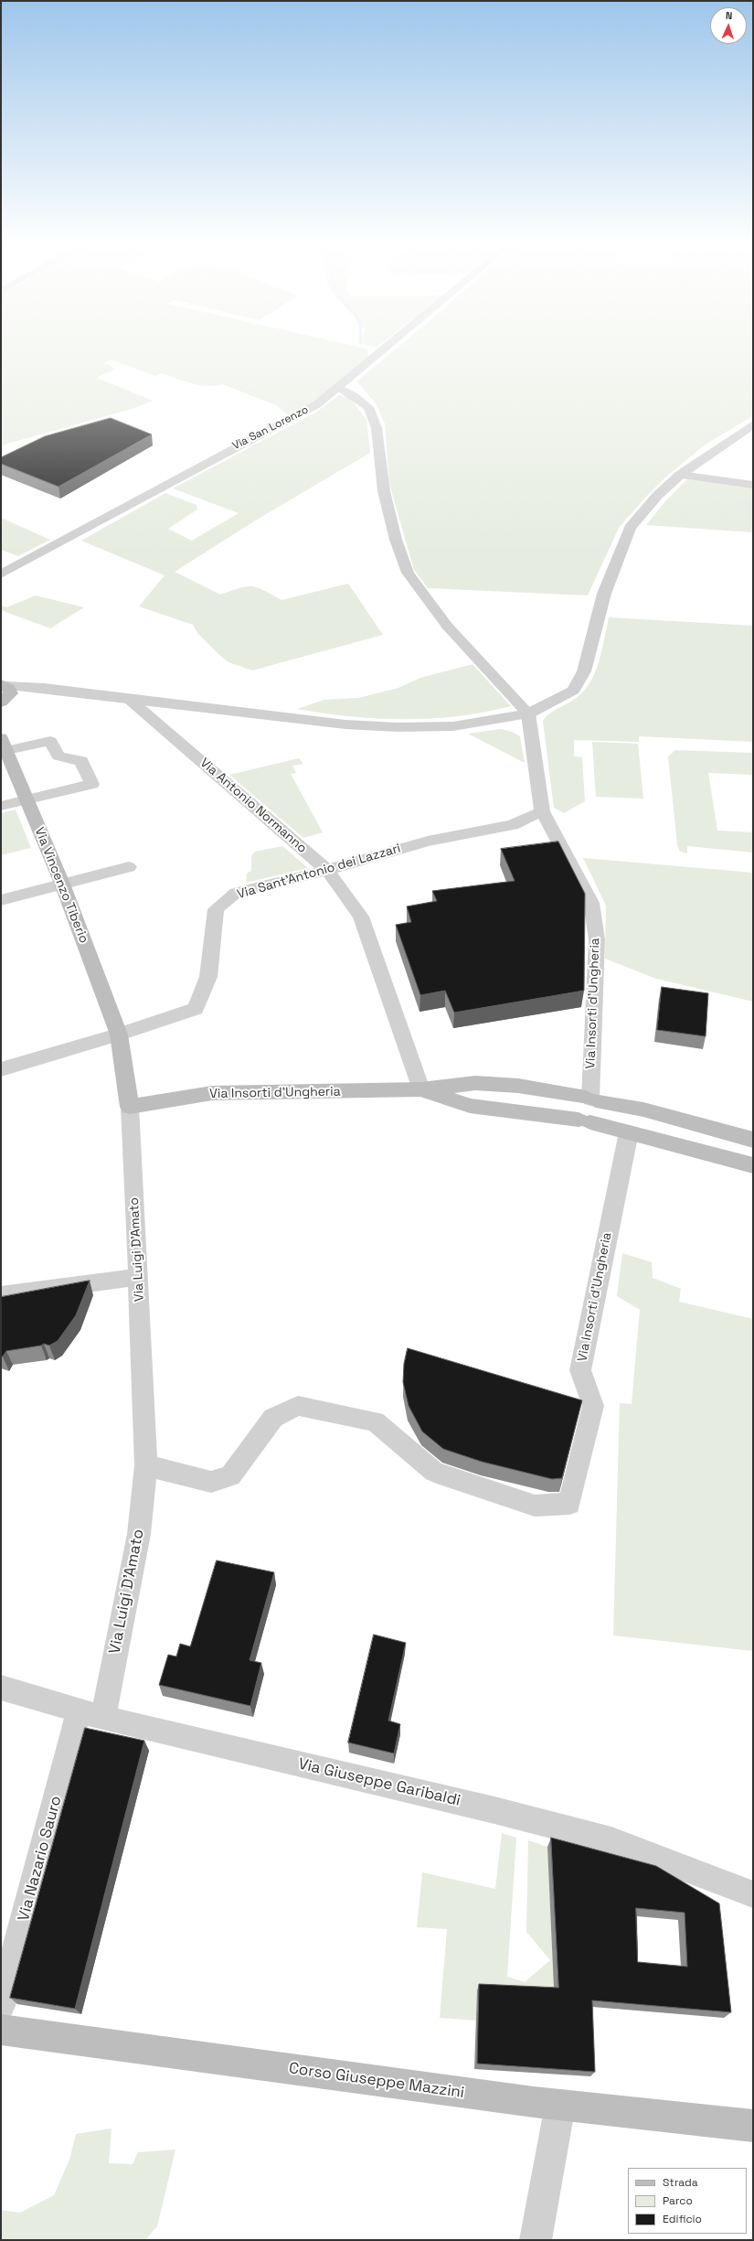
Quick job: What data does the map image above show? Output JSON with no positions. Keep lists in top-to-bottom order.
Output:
{
  "streets": {
    "main road": [
      "Via Vincenzo Tiberio",
      "Via Insorti d'Ungheria",
      "Via Luigi D'Amato",
      "Corso Giuseppe Mazzini"
    ],
    "street": [
      "Via San Lorenzo",
      "Via Antonio Normanno",
      "Via Sant'Antonio dei Lazzari",
      "Via Giuseppe Garibaldi",
      "Via Nazario Sauro"
    ]
  },
  "crossings": [
    ["Via Antonio Normanno", "Via Sant'Antonio dei Lazzari"],
    ["Via Antonio Normanno", "Via Insorti d'Ungheria"],
    ["Via Sant'Antonio dei Lazzari", "Via Vincenzo Tiberio"],
    ["Via Sant'Antonio dei Lazzari", "Via Insorti d'Ungheria"],
    ["Via Sant'Antonio dei Lazzari", "Via Luigi D'Amato"],
    ["Via Vincenzo Tiberio", "Via Luigi D'Amato"],
    ["Via Insorti d'Ungheria", "Via Luigi D'Amato"],
    ["Via Luigi D'Amato", "Via Giuseppe Garibaldi"],
    ["Via Luigi D'Amato", "Via Nazario Sauro"],
    ["Via Giuseppe Garibaldi", "Via Nazario Sauro"]
  ],
  "legend": ["Strada", "Parco", "Edificio"],
  "north": "top"
}
